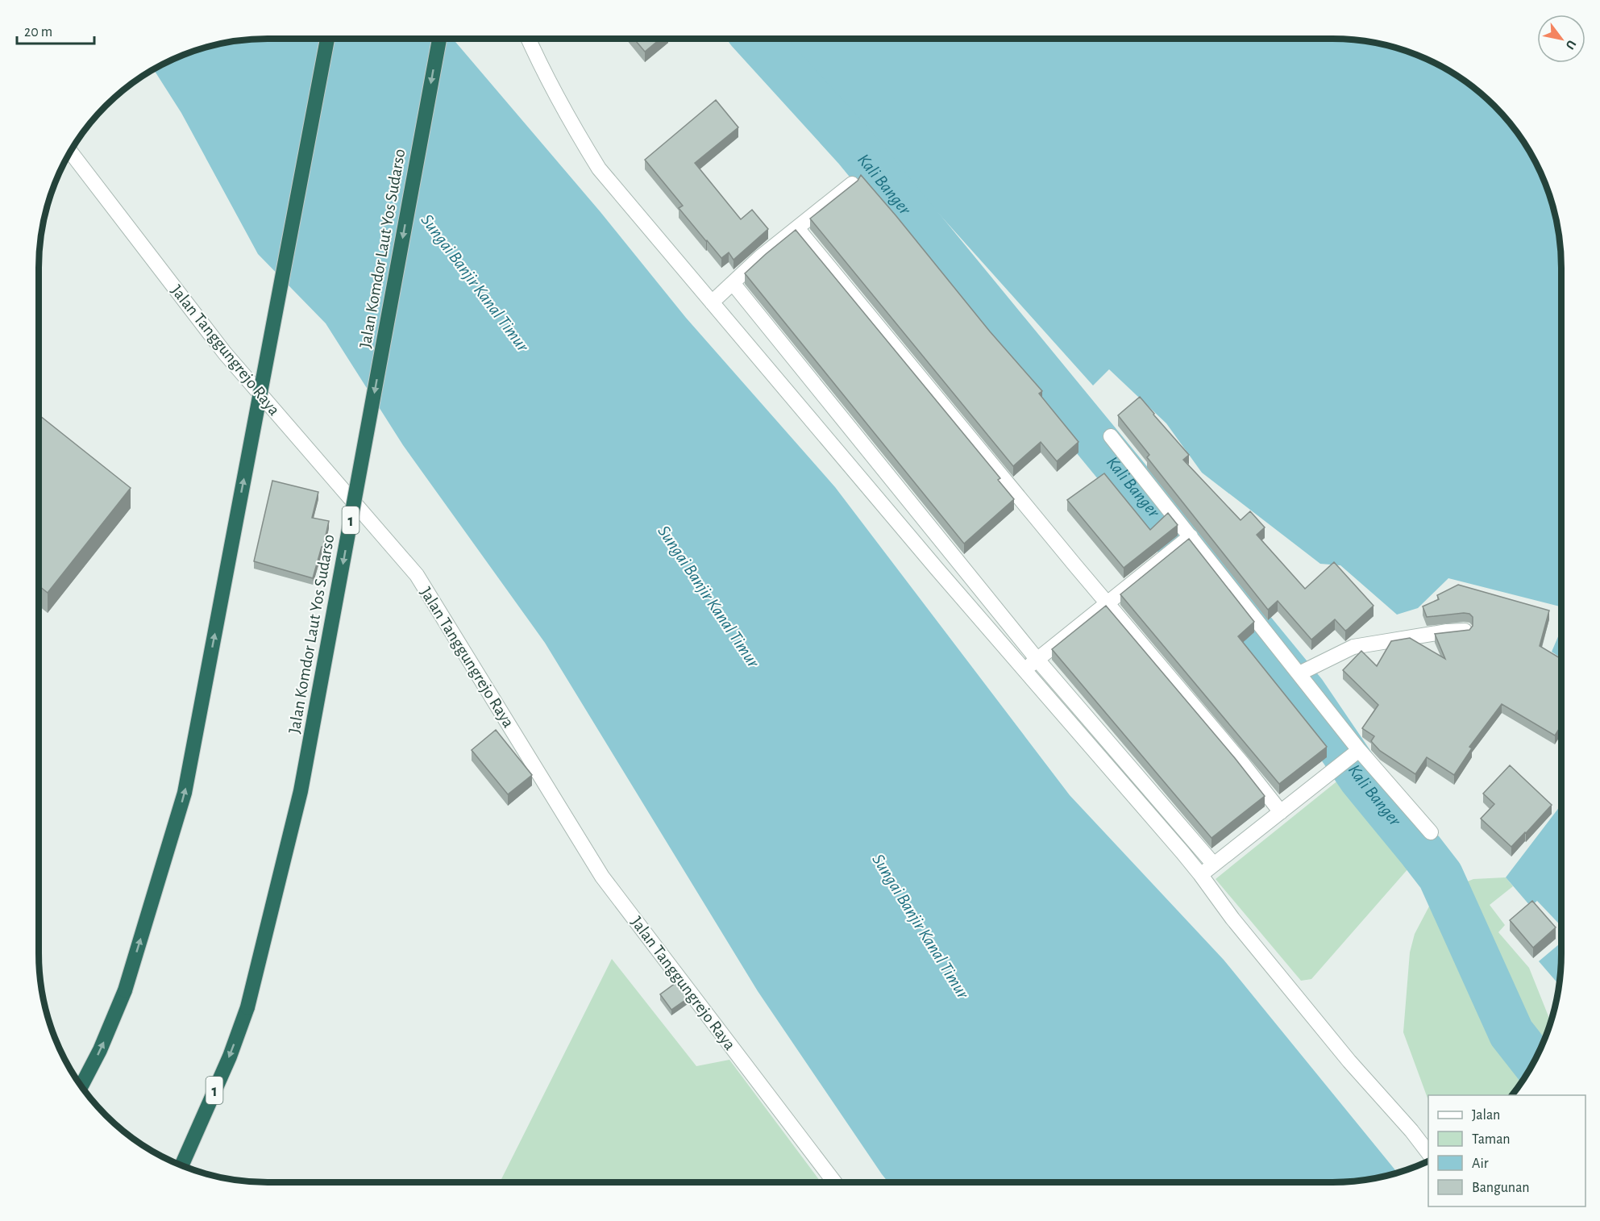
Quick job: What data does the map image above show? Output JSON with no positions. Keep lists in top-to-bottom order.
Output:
{
  "streets": {
    "highway": ["Jalan Komdor Laut Yos Sudarso", "1"],
    "street": ["Jalan Tanggungrejo Raya"]
  },
  "water": ["Kali Banger", "Sungai Banjir Kanal Timur"],
  "legend": [
    "Jalan",
    "Taman",
    "Air",
    "Bangunan"
  ],
  "scale_bar": "20 m",
  "north": "bottom right"
}
